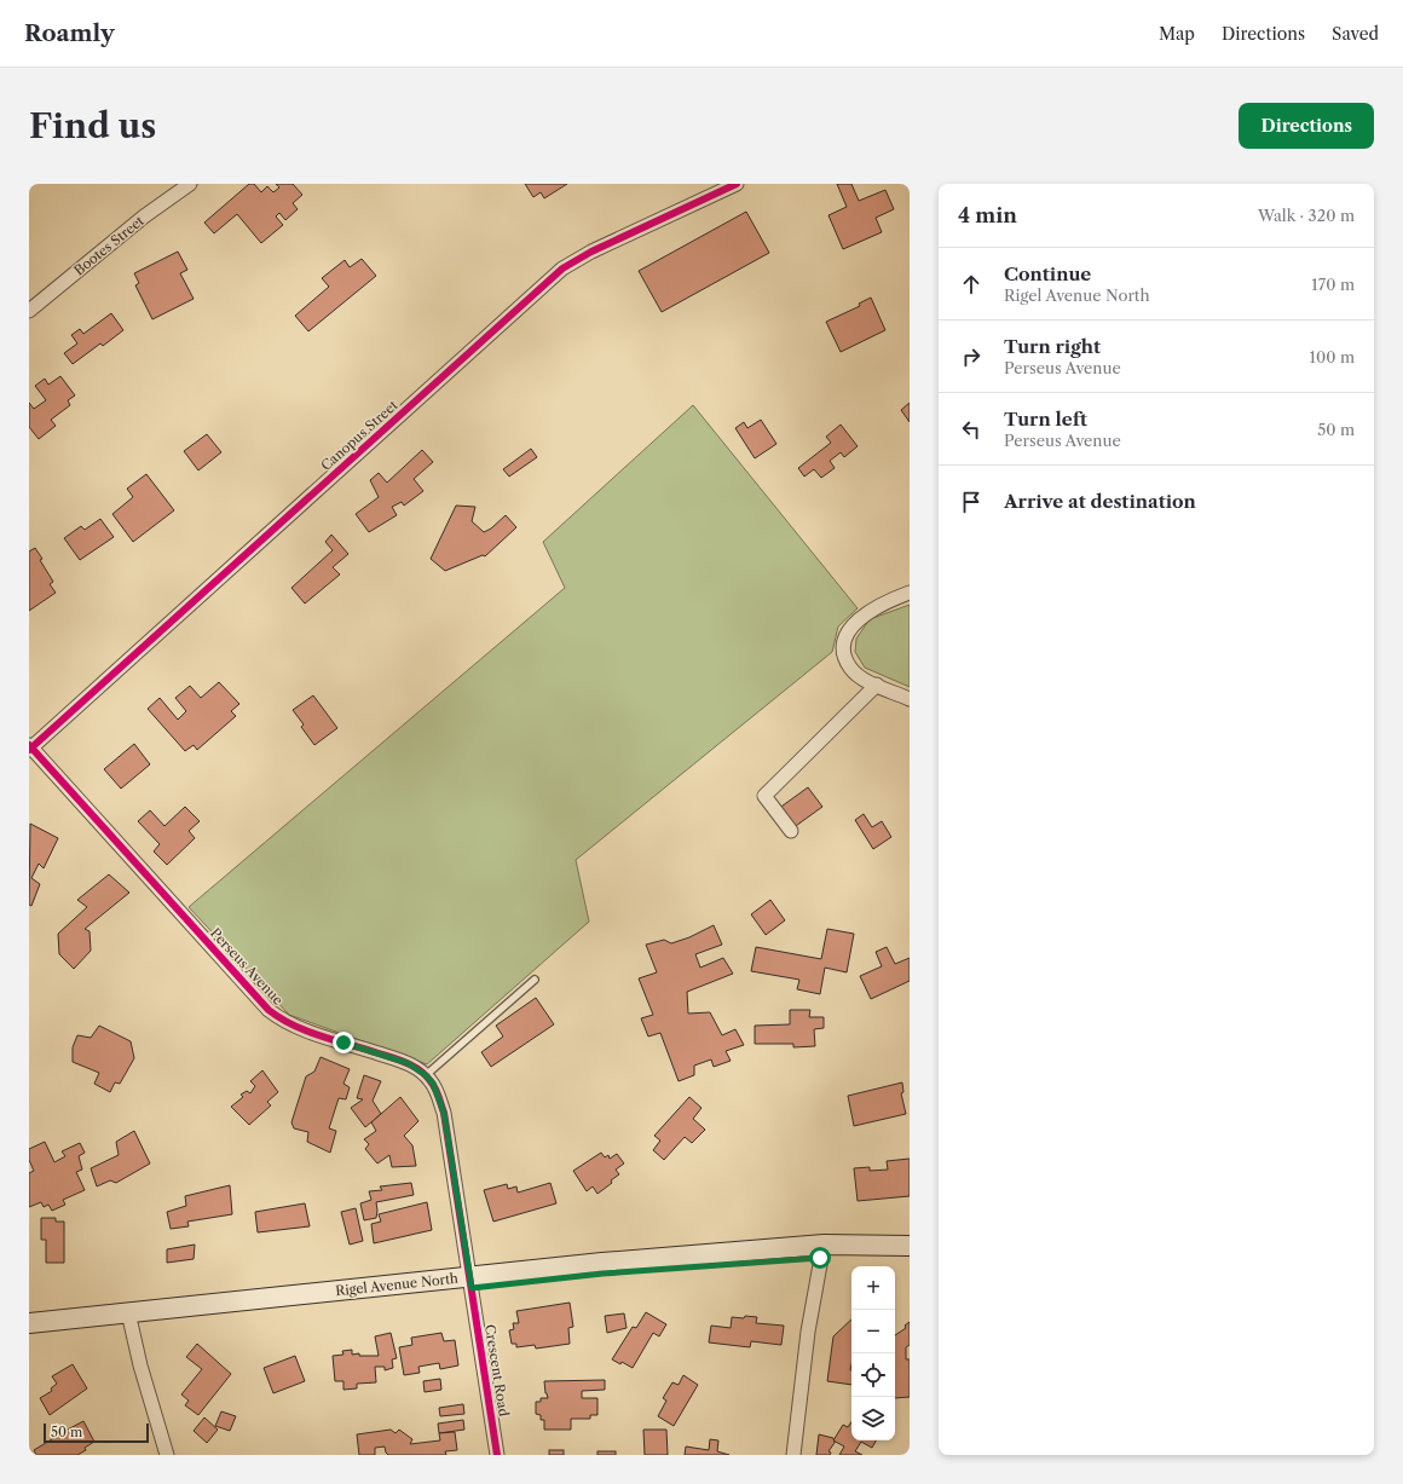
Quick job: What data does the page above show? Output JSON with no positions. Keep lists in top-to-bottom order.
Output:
{
  "streets": {
    "main road": ["Rigel Avenue North"],
    "street": [
      "Bootes Street",
      "Canopus Street",
      "Perseus Avenue",
      "Crescent Road"
    ]
  },
  "crossings": [
    ["Canopus Street", "Perseus Avenue"],
    ["Perseus Avenue", "Rigel Avenue North"],
    ["Perseus Avenue", "Crescent Road"],
    ["Rigel Avenue North", "Crescent Road"]
  ],
  "scale_bar": "50 m",
  "page": {
    "header": "Roamly",
    "nav": ["Map", "Directions", "Saved"],
    "buttons": "Directions",
    "title": "Find us",
    "heading": ["4 min", "Walk · 320 m"],
    "list": [
      ["Continue", "Rigel Avenue North", "170 m"],
      ["Turn right", "Perseus Avenue", "100 m"],
      ["Turn left", "Perseus Avenue", "50 m"],
      "Arrive at destination"
    ],
    "map_buttons": ["+", "−"],
    "scale": "50 m"
  }
}
